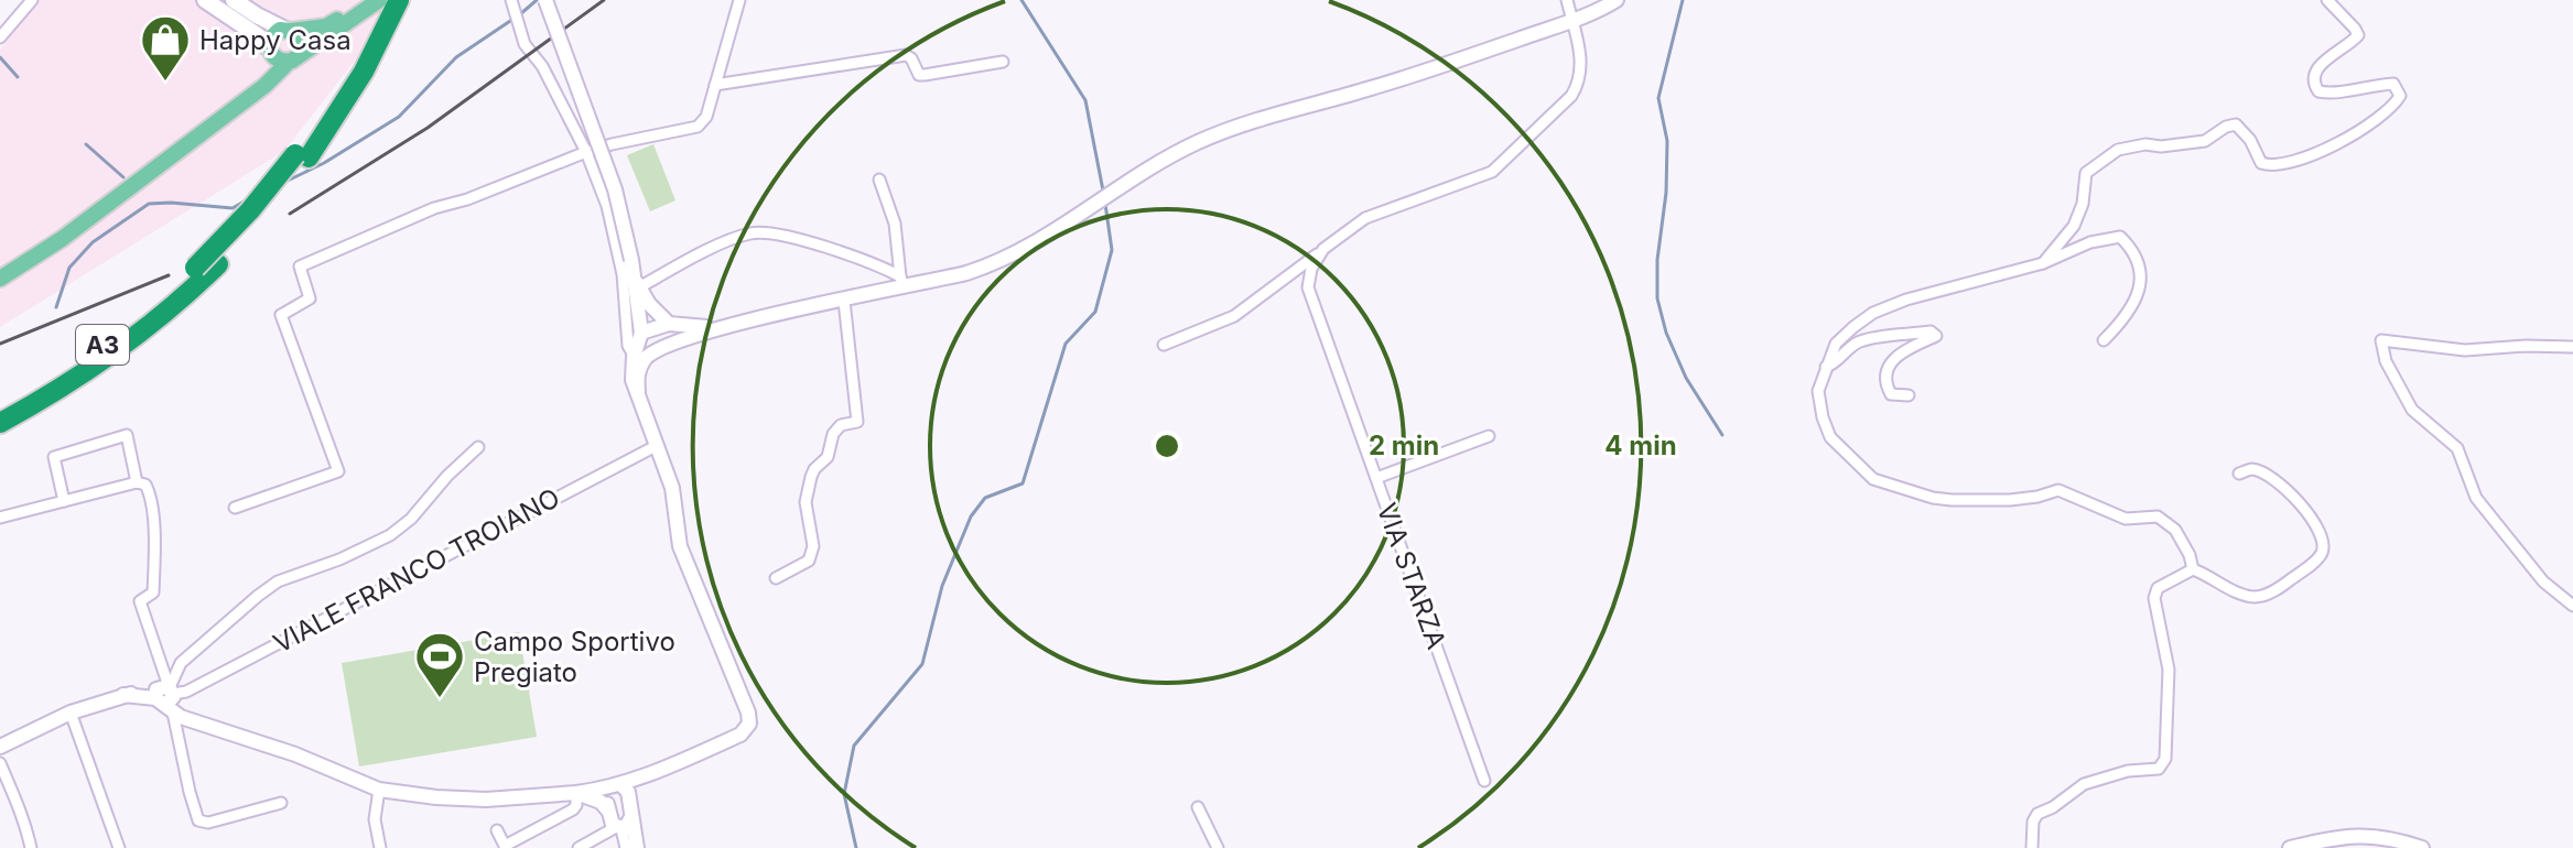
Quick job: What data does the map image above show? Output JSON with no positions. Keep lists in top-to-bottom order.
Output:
{
  "streets": {
    "highway": ["A3"],
    "street": ["VIALE FRANCO TROIANO", "VIA STARZA"]
  },
  "places": {
    "shop": ["Happy Casa"],
    "sports": ["Campo Sportivo Pregiato"]
  },
  "rings": ["2 min", "4 min"]
}
